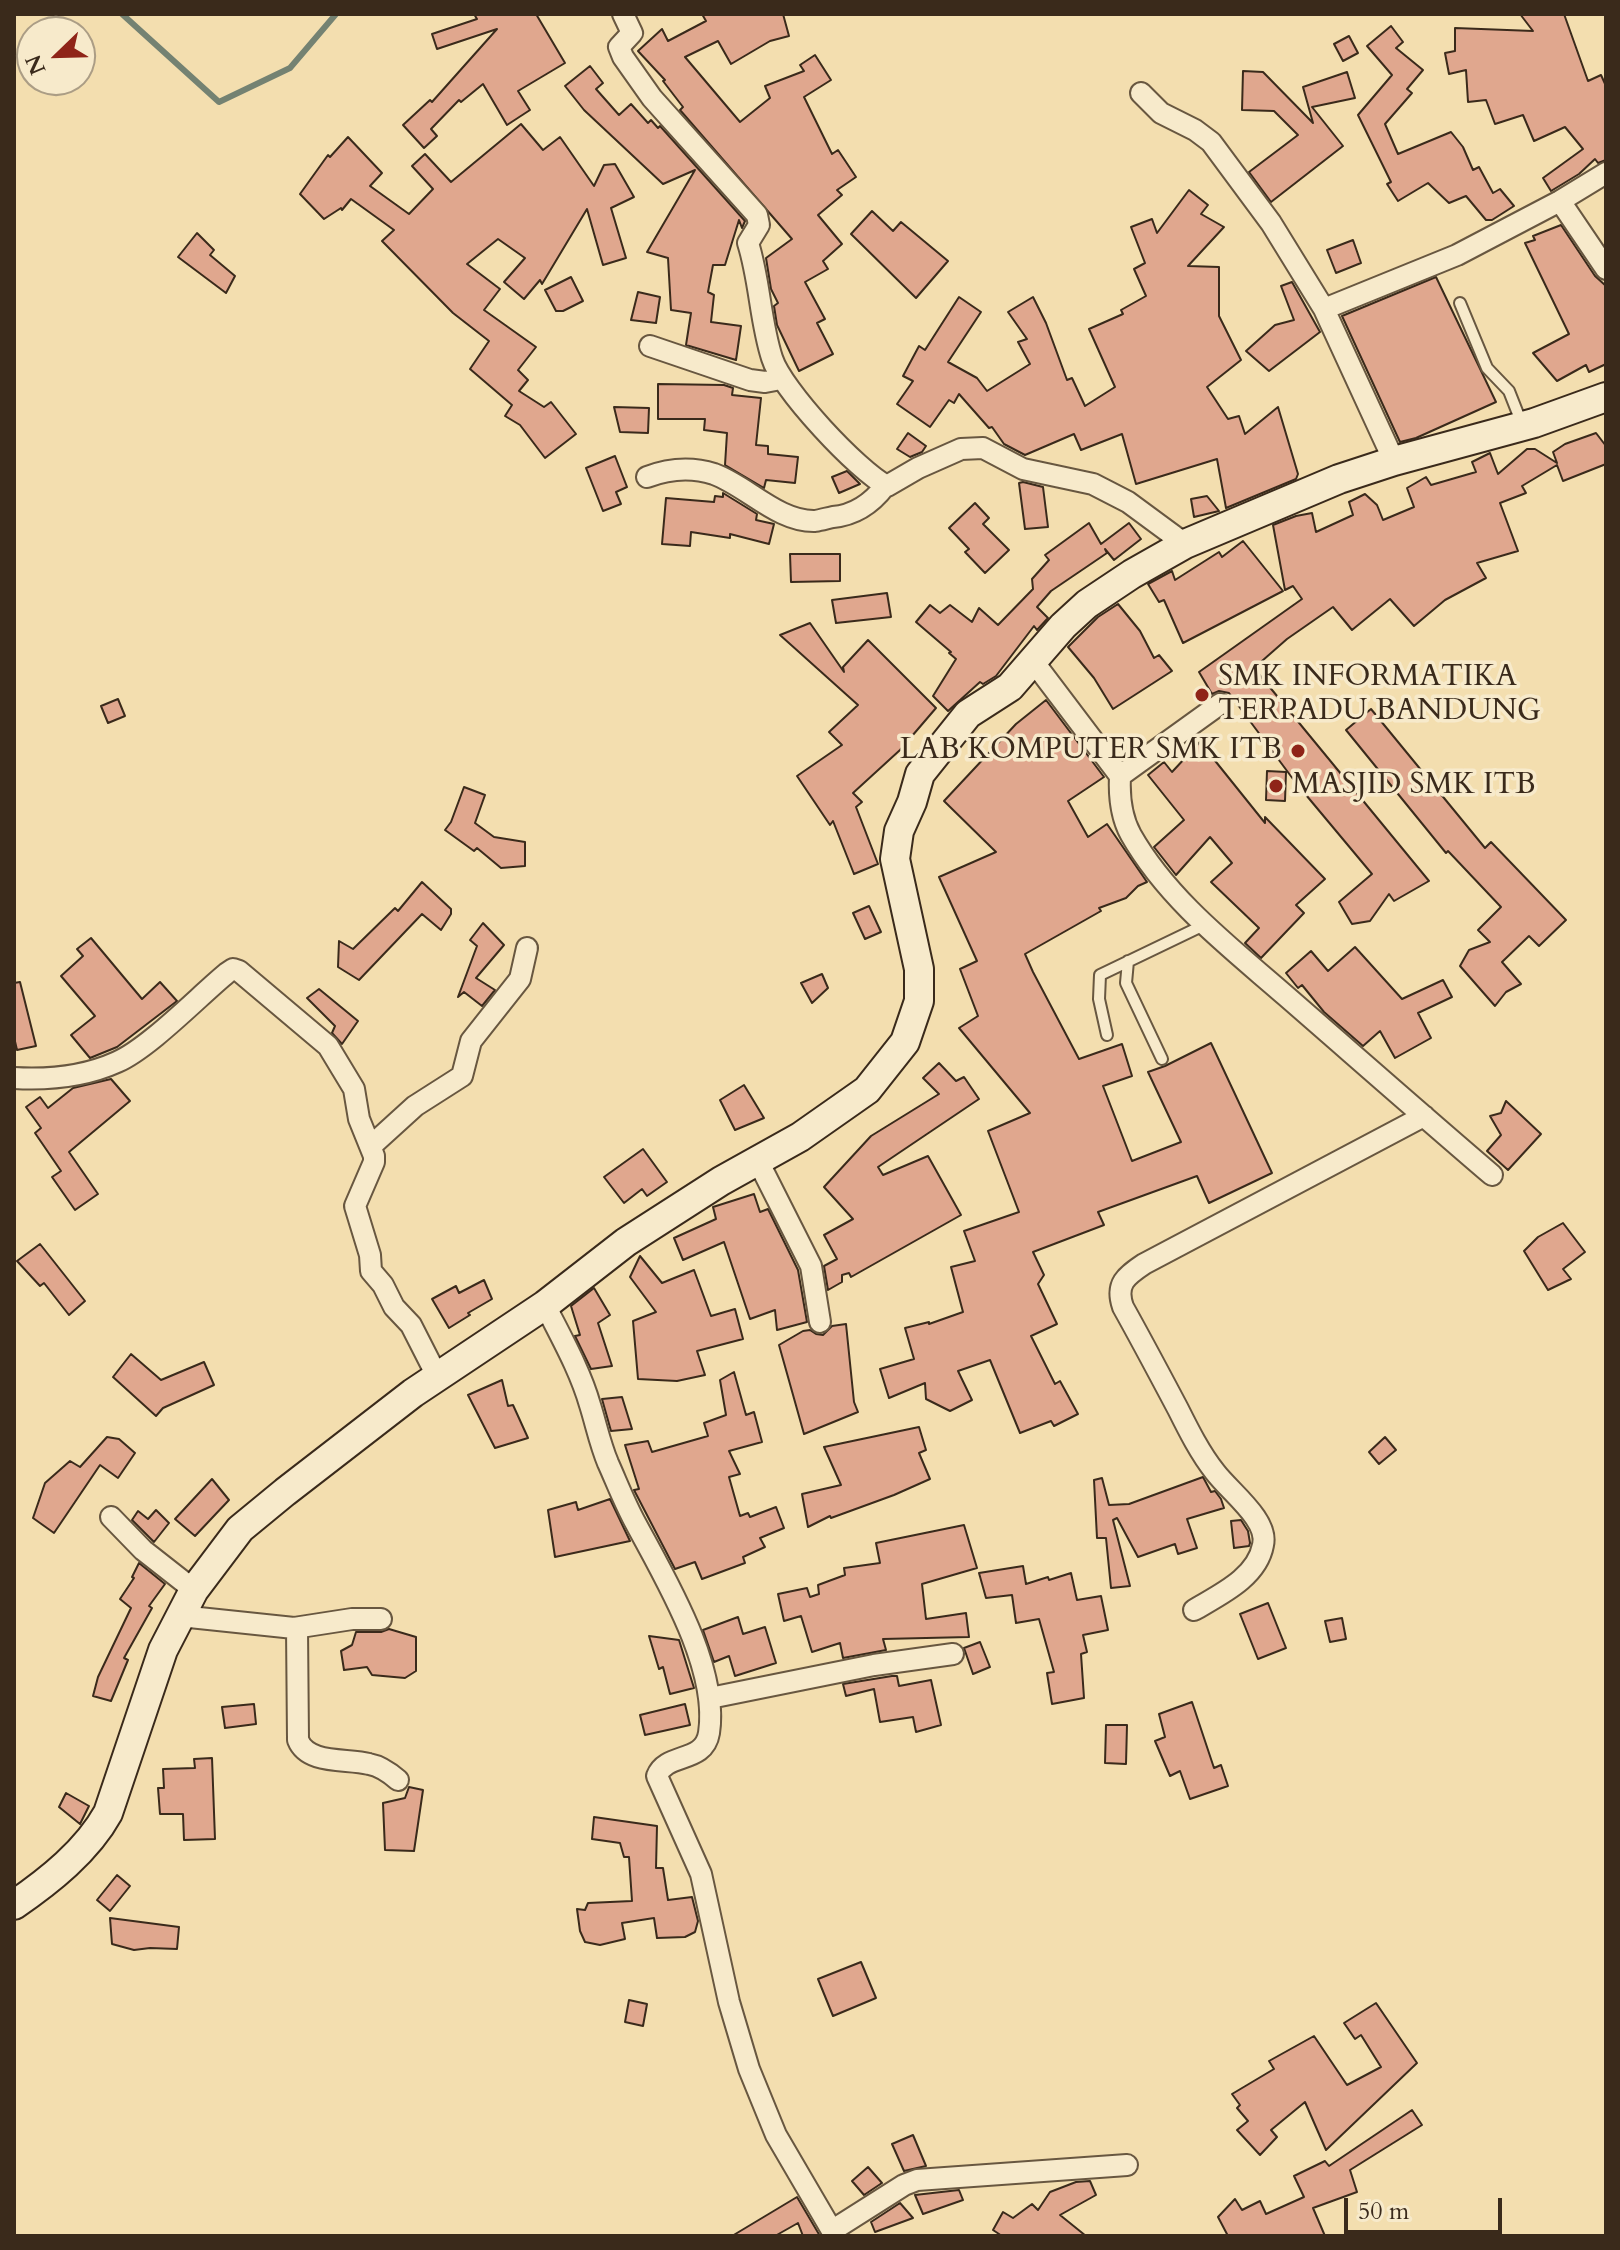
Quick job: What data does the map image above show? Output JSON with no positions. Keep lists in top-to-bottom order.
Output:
{
  "places": ["SMK INFORMATIKA TERPADU BANDUNG", "LAB KOMPUTER SMK ITB", "MASJID SMK ITB"],
  "scale_bar": "50 m",
  "north": "bottom left"
}
